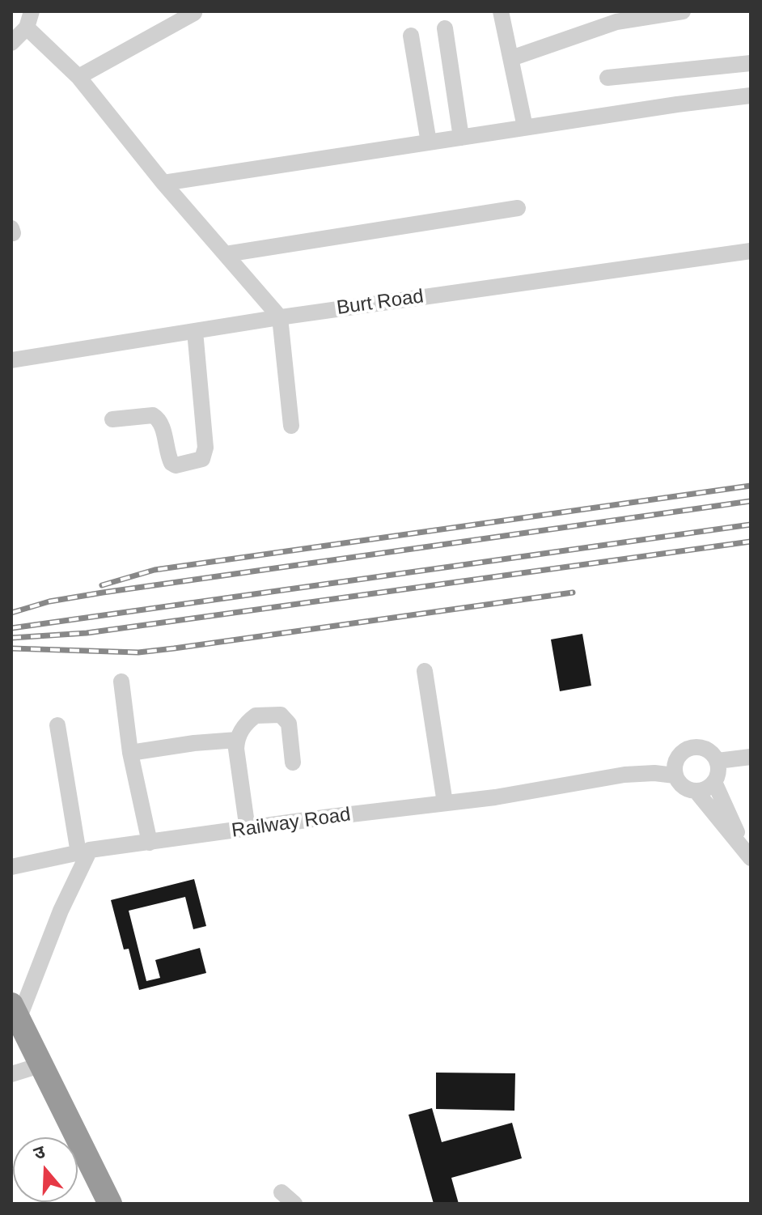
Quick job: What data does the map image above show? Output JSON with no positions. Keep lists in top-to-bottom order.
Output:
{
  "streets": {
    "street": ["Burt Road", "Railway Road"]
  },
  "north": "top"
}
